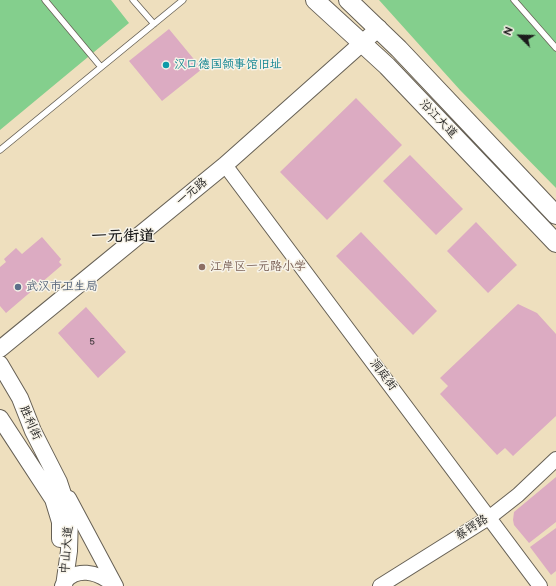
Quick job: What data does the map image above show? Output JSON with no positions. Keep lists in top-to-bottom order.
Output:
{
  "streets": {
    "main road": [
      "沿江大道",
      "一元路",
      "胜利街",
      "中山大道"
    ],
    "street": ["洞庭街", "蔡锷路"]
  },
  "crossings": [
    ["沿江大道", "一元路"],
    ["一元路", "洞庭街"],
    ["洞庭街", "蔡锷路"],
    ["胜利街", "中山大道"]
  ],
  "districts": ["一元街道"],
  "places": ["汉口德国领事馆旧址", "江岸区一元路小学", "武汉市卫生局"],
  "house_numbers": ["5"],
  "north": "top left"
}
